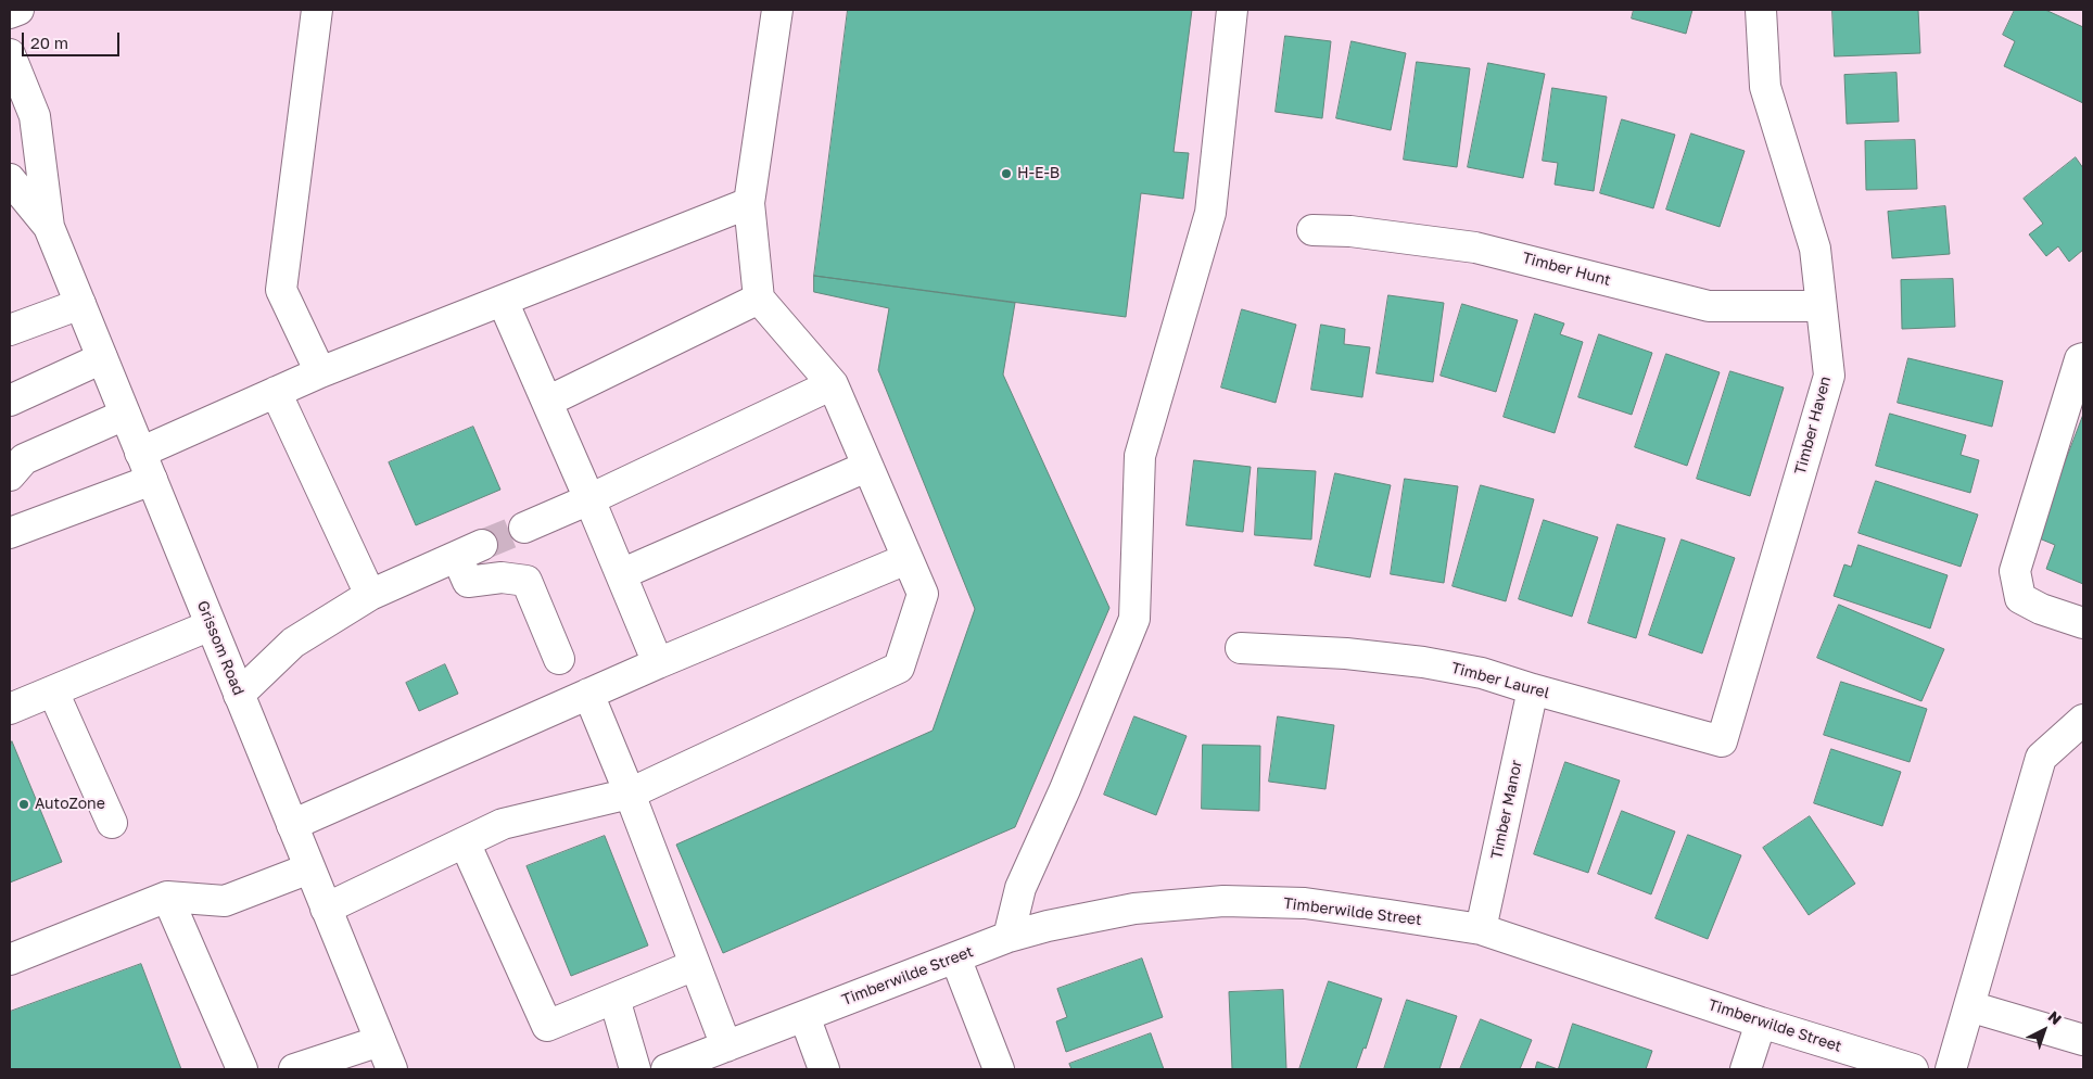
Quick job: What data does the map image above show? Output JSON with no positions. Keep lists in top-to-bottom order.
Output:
{
  "streets": {
    "street": [
      "Timber Hunt",
      "Timber Haven",
      "Grissom Road",
      "Timber Laurel",
      "Timber Manor",
      "Timberwilde Street"
    ]
  },
  "crossings": [
    ["Timber Hunt", "Timber Haven"],
    ["Timber Haven", "Timber Laurel"],
    ["Timber Laurel", "Timber Manor"],
    ["Timber Manor", "Timberwilde Street"]
  ],
  "places": ["H-E-B", "AutoZone"],
  "scale_bar": "20 m",
  "north": "top right"
}
